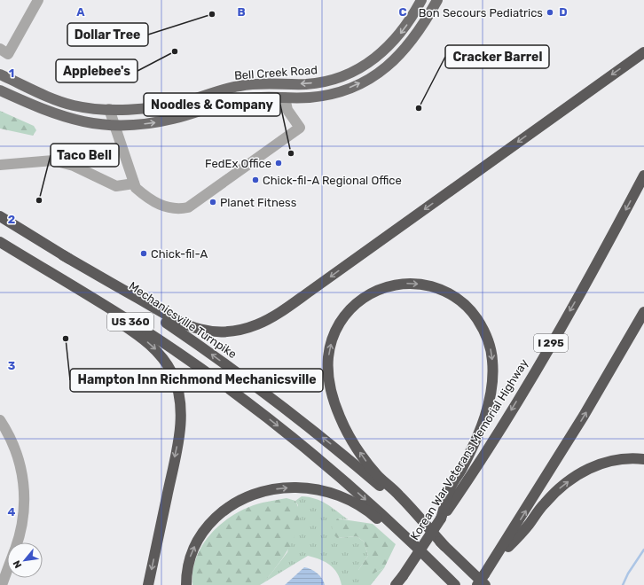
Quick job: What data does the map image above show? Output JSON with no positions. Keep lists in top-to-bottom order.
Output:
{
  "streets": {
    "highway": [
      "Mechanicsville Turnpike",
      "US 360",
      "I 295",
      "Korean War Veterans Memorial Highway"
    ],
    "main road": ["Bell Creek Road"]
  },
  "places": [
    "Bon Secours Pediatrics",
    "Dollar Tree",
    "Applebee's",
    "Cracker Barrel",
    "Noodles & Company",
    "FedEx Office",
    "Chick-fil-A Regional Office",
    "Taco Bell",
    "Planet Fitness",
    "Chick-fil-A",
    "Hampton Inn Richmond Mechanicsville"
  ],
  "north": "bottom left",
  "grid": {
    "columns": [
      "A",
      "B",
      "C",
      "D"
    ],
    "rows": [
      "1",
      "2",
      "3",
      "4"
    ]
  }
}
